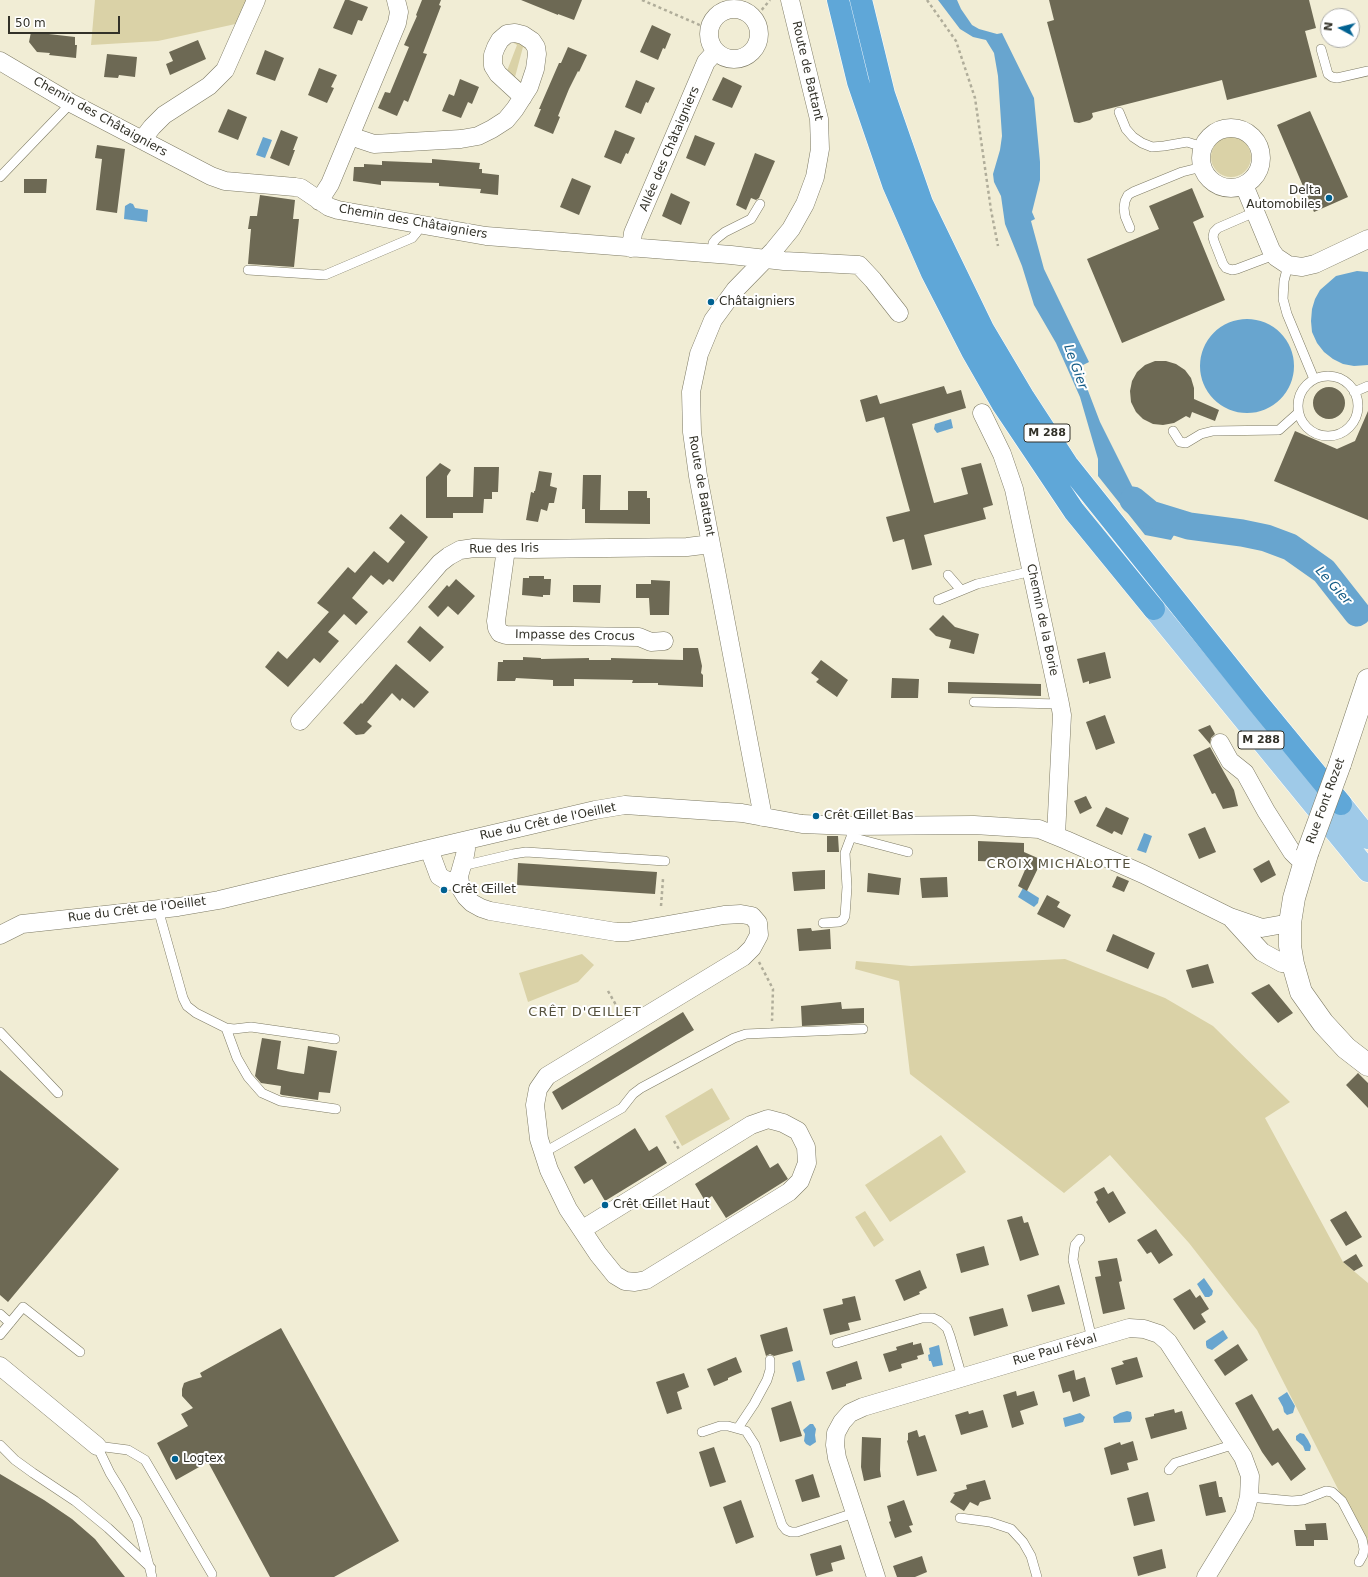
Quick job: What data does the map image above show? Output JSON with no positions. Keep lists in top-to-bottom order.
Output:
{
  "streets": {
    "highway": ["M 288"],
    "main road": ["Rue Font Rozet"],
    "street": [
      "Route de Battant",
      "Chemin des Châtaigniers",
      "Allée des Châtaigniers",
      "Rue des Iris",
      "Chemin de la Borie",
      "Impasse des Crocus",
      "Rue du Crêt de l'Oeillet",
      "Rue Paul Féval"
    ]
  },
  "crossings": [
    ["Route de Battant", "Chemin des Châtaigniers"],
    ["Route de Battant", "Rue des Iris"],
    ["Route de Battant", "Rue du Crêt de l'Oeillet"],
    ["Chemin des Châtaigniers", "Allée des Châtaigniers"],
    ["Rue des Iris", "Impasse des Crocus"],
    ["Chemin de la Borie", "Rue du Crêt de l'Oeillet"]
  ],
  "districts": ["CROIX MICHALOTTE", "CRÊT D'ŒILLET"],
  "water": ["Le Gier"],
  "places": [
    "Delta Automobiles",
    "Châtaigniers",
    "Crêt Œillet Bas",
    "Crêt Œillet",
    "Crêt Œillet Haut",
    "Logtex"
  ],
  "scale_bar": "50 m",
  "north": "left"
}
